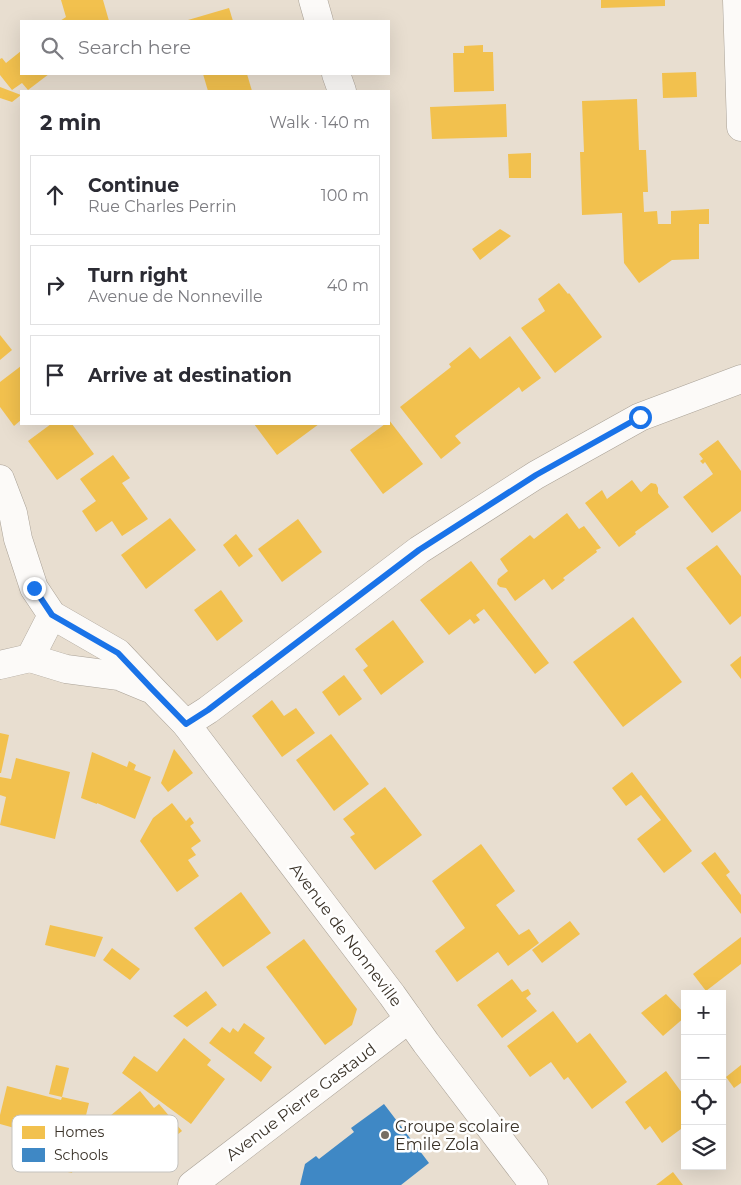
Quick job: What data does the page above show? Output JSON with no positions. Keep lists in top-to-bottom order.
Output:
{
  "streets": {
    "street": ["Avenue de Nonneville", "Avenue Pierre Gastaud"]
  },
  "crossings": [
    ["Avenue de Nonneville", "Avenue Pierre Gastaud"]
  ],
  "places": ["Groupe scolaire Emile Zola"],
  "legend": ["Homes", "Schools"],
  "page": {
    "search": "Search here",
    "heading": ["2 min", "Walk · 140 m"],
    "list": [
      ["Continue", "Rue Charles Perrin", "100 m"],
      ["Turn right", "Avenue de Nonneville", "40 m"],
      "Arrive at destination"
    ],
    "map_buttons": ["+", "−"]
  }
}
